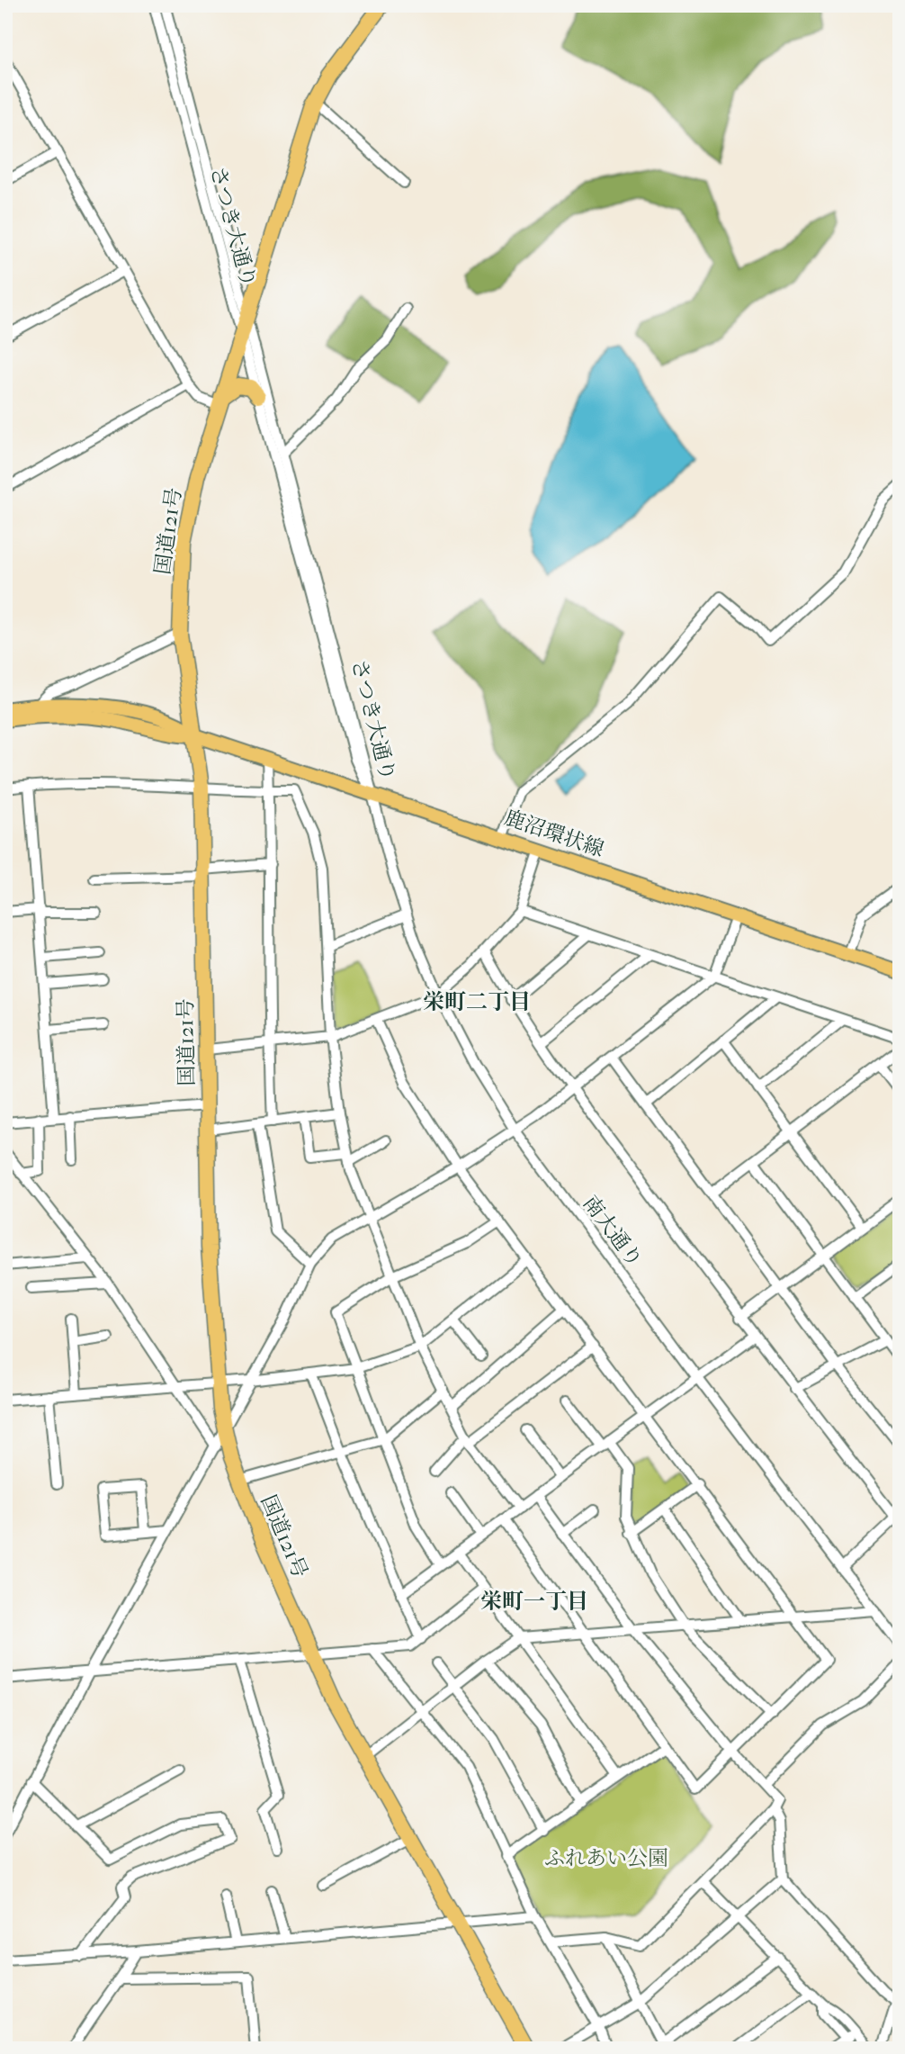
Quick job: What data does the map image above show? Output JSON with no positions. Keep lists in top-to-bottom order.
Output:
{
  "streets": {
    "highway": ["国道121号"],
    "main road": ["鹿沼環状線"],
    "street": ["さつき大通り", "南大通り"]
  },
  "crossings": [
    ["さつき大通り", "国道121号"],
    ["さつき大通り", "鹿沼環状線"],
    ["さつき大通り", "南大通り"],
    ["国道121号", "鹿沼環状線"],
    ["鹿沼環状線", "南大通り"]
  ],
  "districts": ["栄町二丁目", "栄町一丁目"],
  "parks": ["ふれあい公園"]
}
